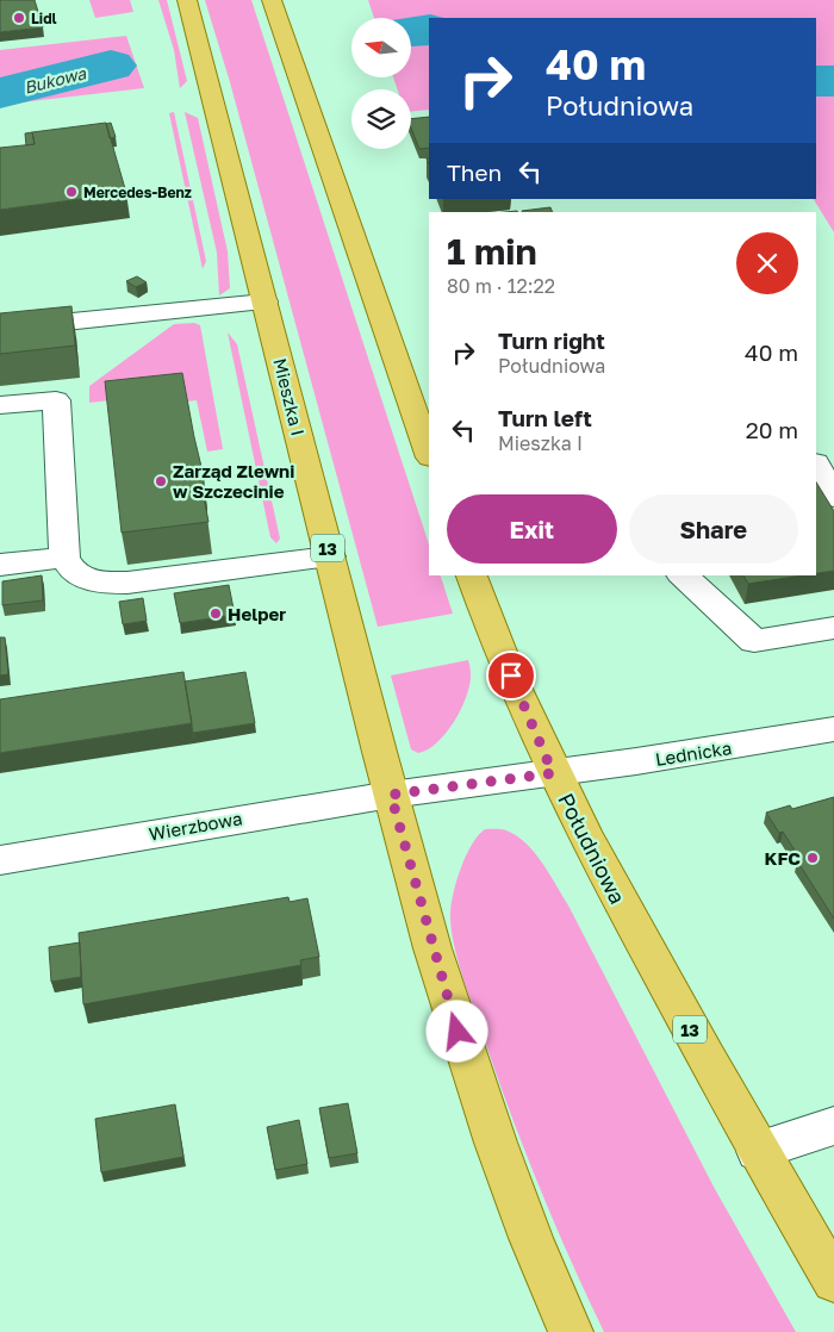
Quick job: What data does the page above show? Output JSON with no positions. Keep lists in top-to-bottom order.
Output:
{
  "streets": {
    "main road": ["Mieszka I", "13", "Południowa"],
    "street": ["Lednicka", "Wierzbowa"]
  },
  "crossings": [
    ["Mieszka I", "13"],
    ["Mieszka I", "Wierzbowa"],
    ["Mieszka I", "Południowa"],
    ["13", "Lednicka"],
    ["13", "Wierzbowa"],
    ["13", "Południowa"],
    ["Lednicka", "Południowa"],
    ["Wierzbowa", "Południowa"]
  ],
  "water": ["Bukowa"],
  "places": [
    "Lidl",
    "Mercedes-Benz",
    "Zarząd Zlewni w Szczecinie",
    "Helper",
    "KFC"
  ],
  "north": "left",
  "page": {
    "turn": ["40 m", "Południowa"],
    "then": "Then",
    "heading": ["1 min", "80 m · 12:22"],
    "list": [
      {
        "name": "Turn right",
        "note": "Południowa",
        "value": "40 m"
      },
      {
        "name": "Turn left",
        "note": "Mieszka I",
        "value": "20 m"
      }
    ],
    "buttons": ["Exit", "Share"]
  }
}
